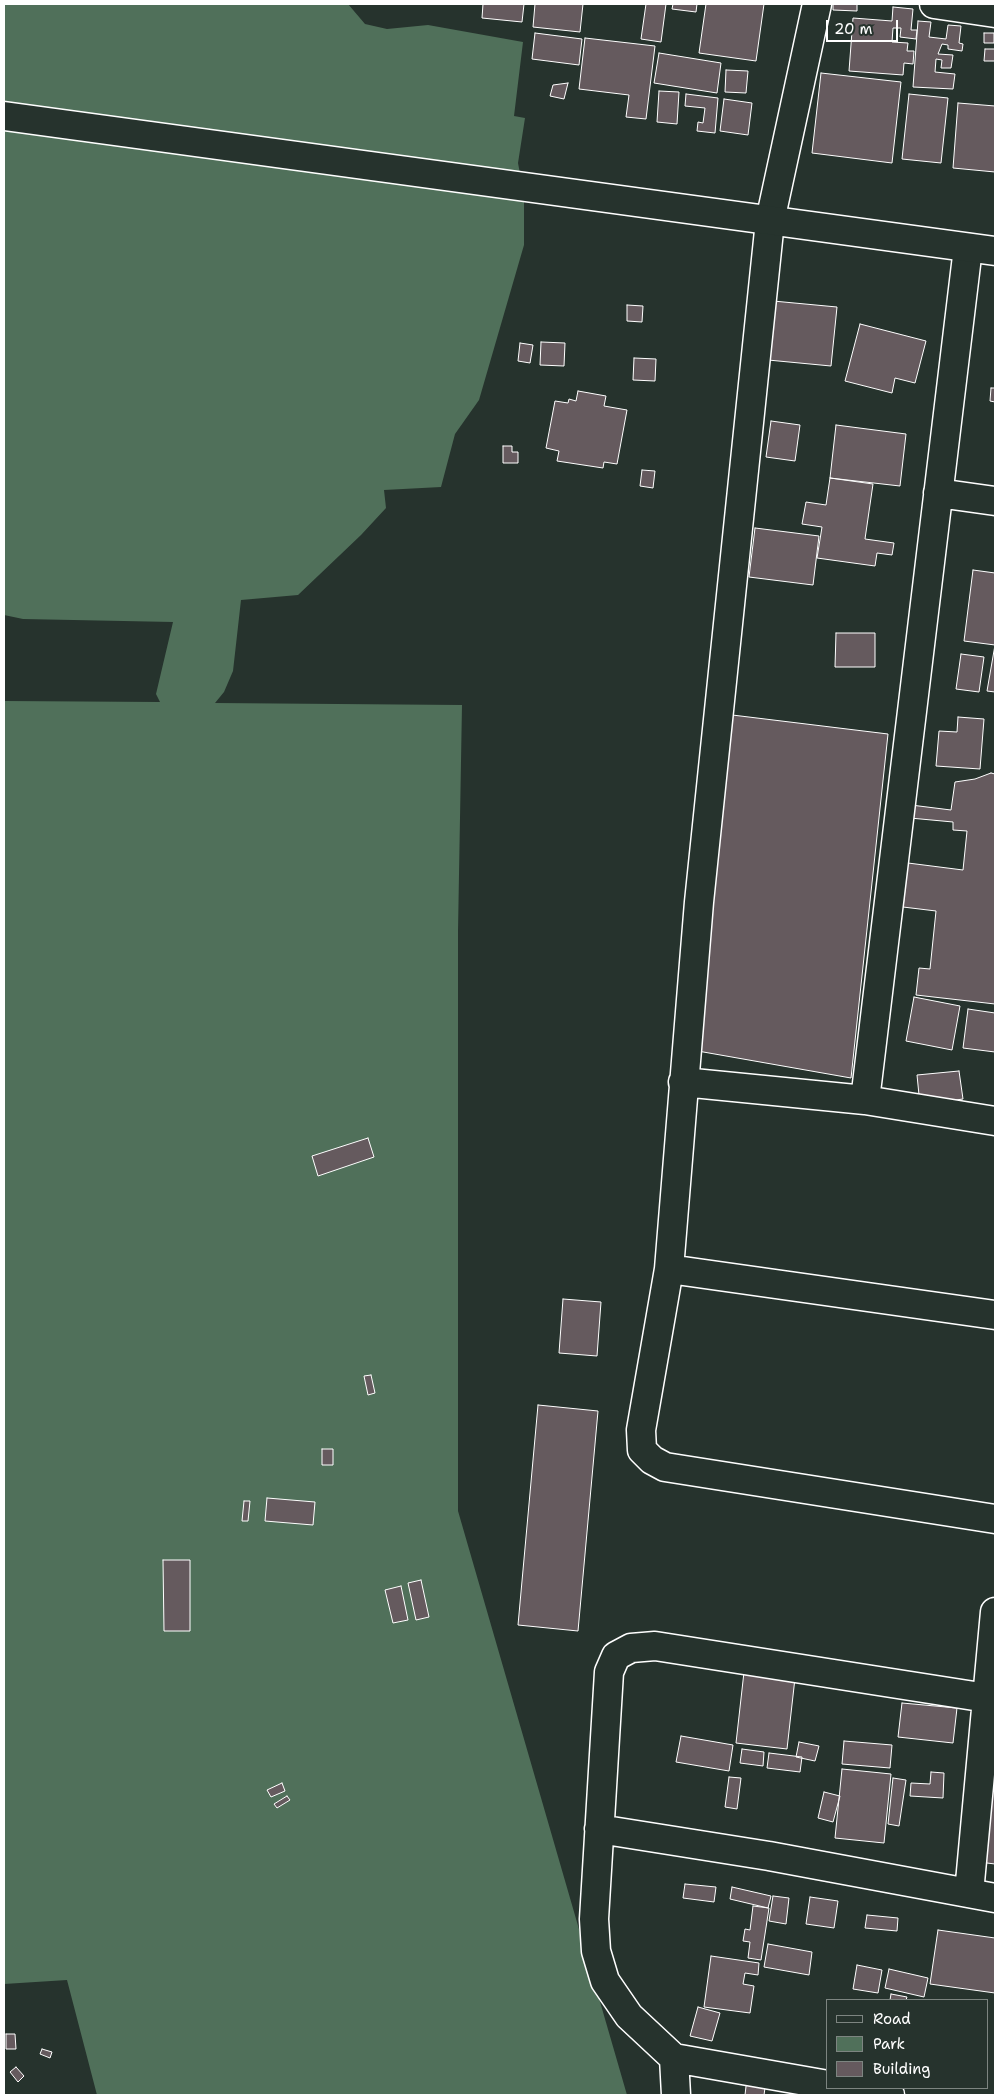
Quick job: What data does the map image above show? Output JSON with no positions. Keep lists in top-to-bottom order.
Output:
{
  "legend": ["Road", "Park", "Building"],
  "scale_bar": "20 m"
}
